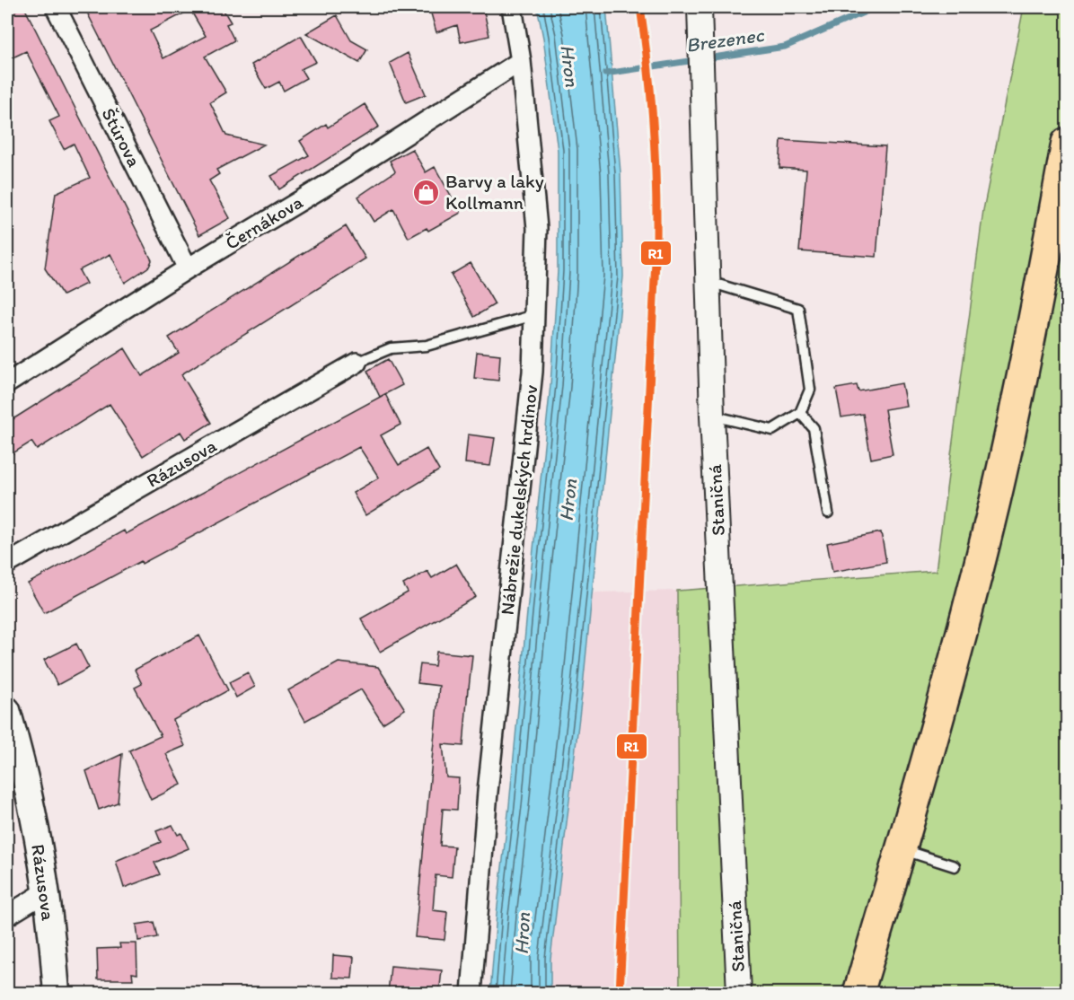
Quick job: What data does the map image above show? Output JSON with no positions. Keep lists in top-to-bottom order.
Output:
{
  "streets": {
    "main road": ["Rázusova"],
    "street": [
      "Štúrova",
      "Černákova",
      "Nábrežie dukelských hrdinov",
      "Staničná"
    ]
  },
  "crossings": [
    ["Štúrova", "Černákova"],
    ["Černákova", "Nábrežie dukelských hrdinov"]
  ],
  "water": ["Brezenec", "Hron"],
  "places": {
    "shop": ["Barvy a laky Kollmann"]
  },
  "lines": ["transit line R1"]
}
